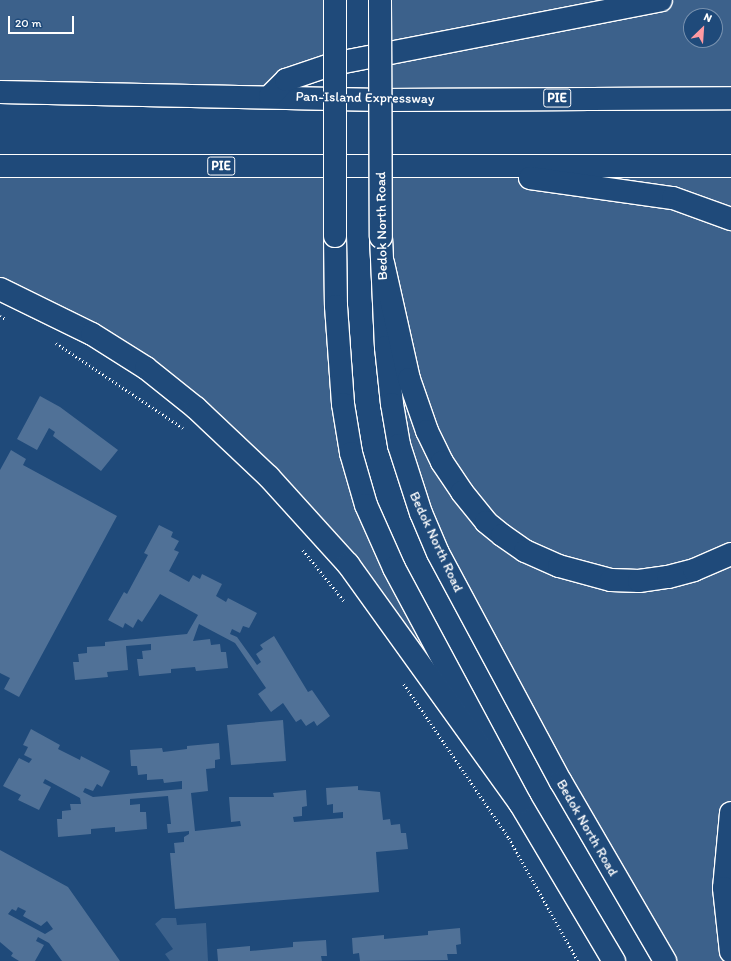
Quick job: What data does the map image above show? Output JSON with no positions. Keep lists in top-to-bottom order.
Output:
{
  "streets": {
    "main road": ["Pan-Island Expressway", "PIE", "Bedok North Road"]
  },
  "scale_bar": "20 m",
  "north": "top right"
}
